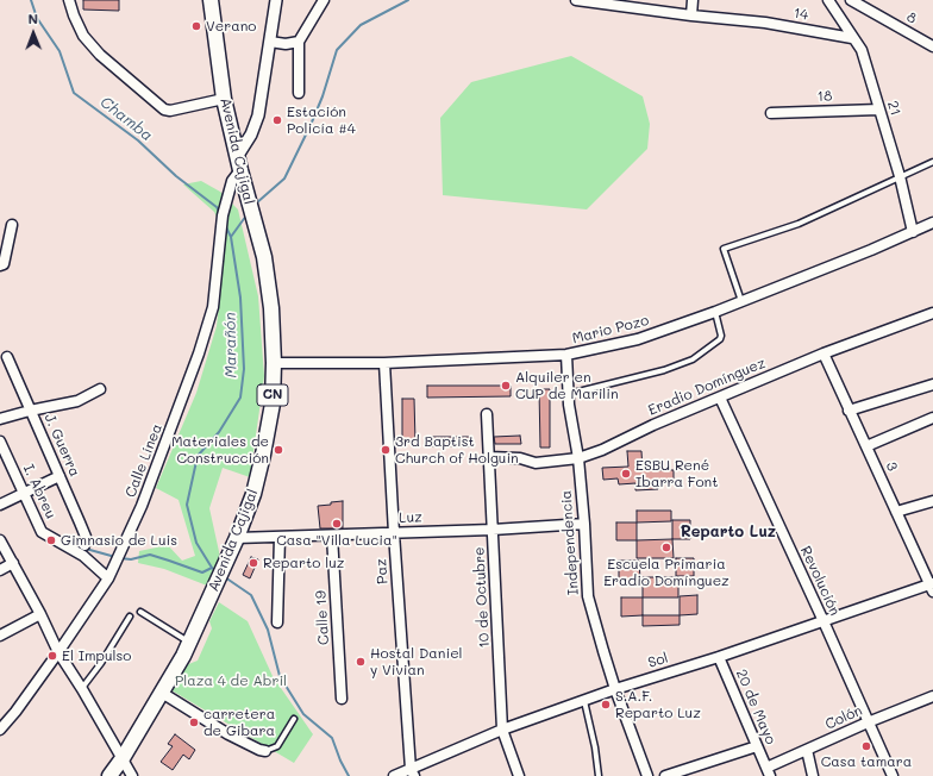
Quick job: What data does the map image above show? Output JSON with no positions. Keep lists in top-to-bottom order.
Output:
{
  "streets": {
    "main road": ["Avenida Cajigal", "CN"],
    "street": [
      "14",
      "8",
      "18",
      "21",
      "Mario Pozo",
      "Eradio Domínguez",
      "J. Guerra",
      "Calle Línea",
      "3",
      "I. Abreu",
      "Luz",
      "Independencia",
      "Paz",
      "Revolución",
      "10 de Octubre",
      "Calle 19",
      "Sol",
      "20 de Mayo",
      "Colón"
    ]
  },
  "crossings": [
    ["14", "21"],
    ["18", "21"],
    ["21", "Mario Pozo"],
    ["Avenida Cajigal", "Mario Pozo"],
    ["Avenida Cajigal", "Calle Línea"],
    ["Avenida Cajigal", "Luz"],
    ["Mario Pozo", "Independencia"],
    ["Mario Pozo", "Paz"],
    ["Eradio Domínguez", "3"],
    ["Eradio Domínguez", "Independencia"],
    ["Eradio Domínguez", "Revolución"],
    ["Eradio Domínguez", "10 de Octubre"],
    ["Calle Línea", "I. Abreu"],
    ["3", "Sol"],
    ["Luz", "Independencia"],
    ["Luz", "Paz"],
    ["Luz", "10 de Octubre"],
    ["Luz", "Calle 19"],
    ["Independencia", "Sol"],
    ["Paz", "Sol"],
    ["Revolución", "Sol"],
    ["Revolución", "Colón"],
    ["10 de Octubre", "Sol"],
    ["Sol", "20 de Mayo"],
    ["20 de Mayo", "Colón"]
  ],
  "districts": ["Reparto Luz"],
  "water": ["Chamba", "Marañón"],
  "parks": ["Plaza 4 de Abril"],
  "places": [
    "Verano",
    "Estación Policía #4",
    "Alquiler en CUP de Marilin",
    "Materiales de Construcción",
    "3rd Baptist Church of Holguin",
    "ESBU René Ibarra Font",
    "Casa \"Villa Lucia\"",
    "Gimnasio de Luis",
    "Escuela Primaria Eradio Domínguez",
    "Reparto luz",
    "El Impulso",
    "Hostal Daniel y Vivian",
    "S.A.F. Reparto Luz",
    "carretera de Gibara",
    "Casa tamara"
  ],
  "north": "top"
}
